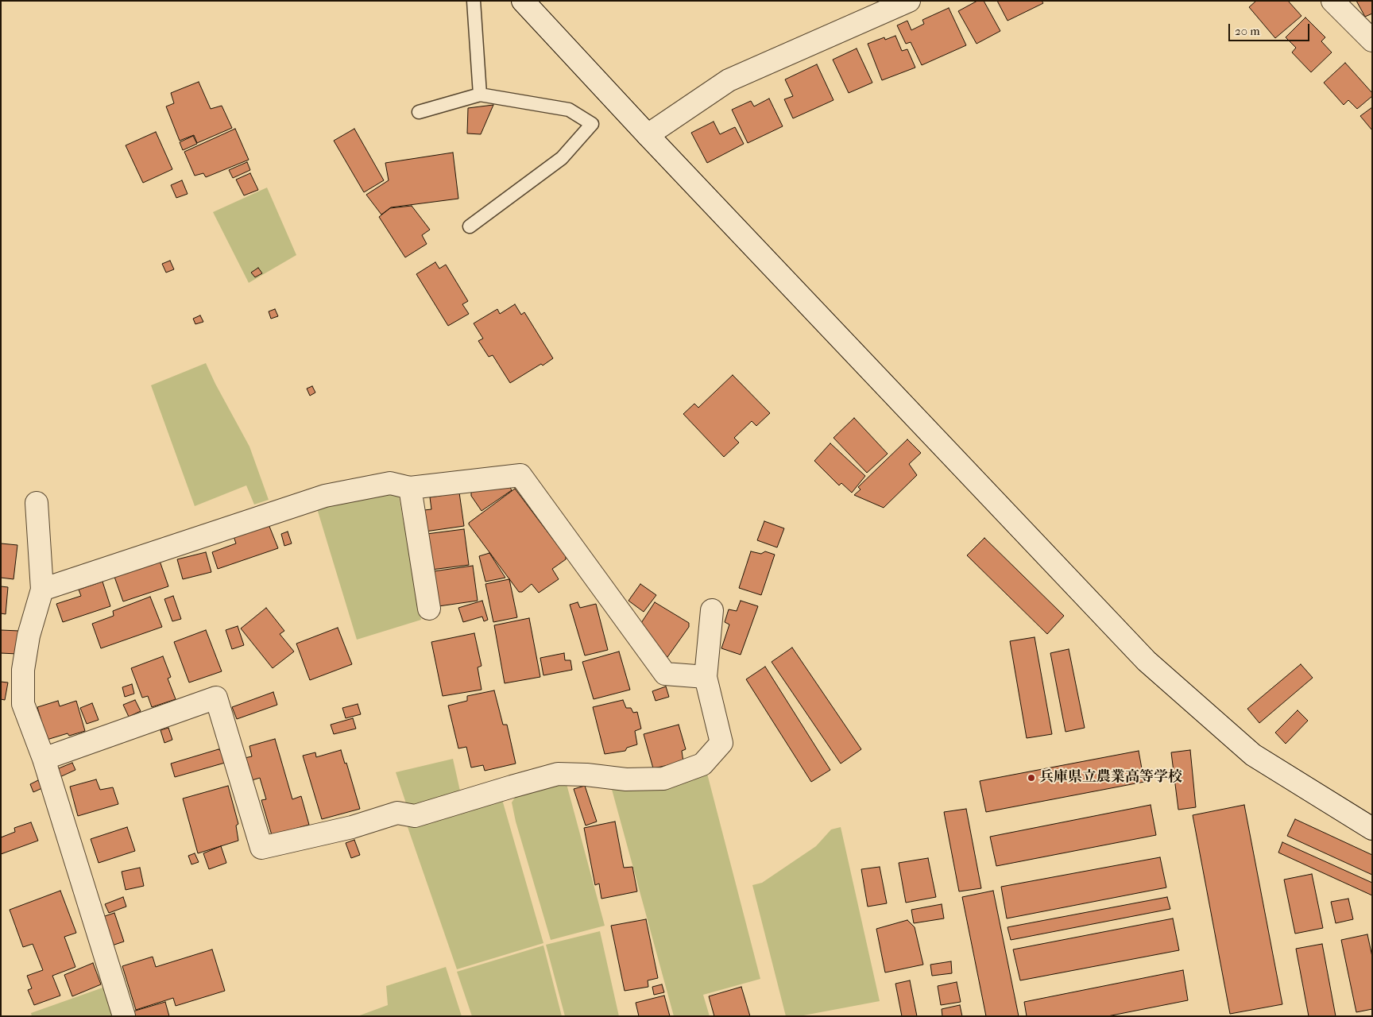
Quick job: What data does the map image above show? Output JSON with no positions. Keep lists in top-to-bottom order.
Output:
{
  "places": ["兵庫県立農業高等学校"],
  "scale_bar": "20 m"
}
